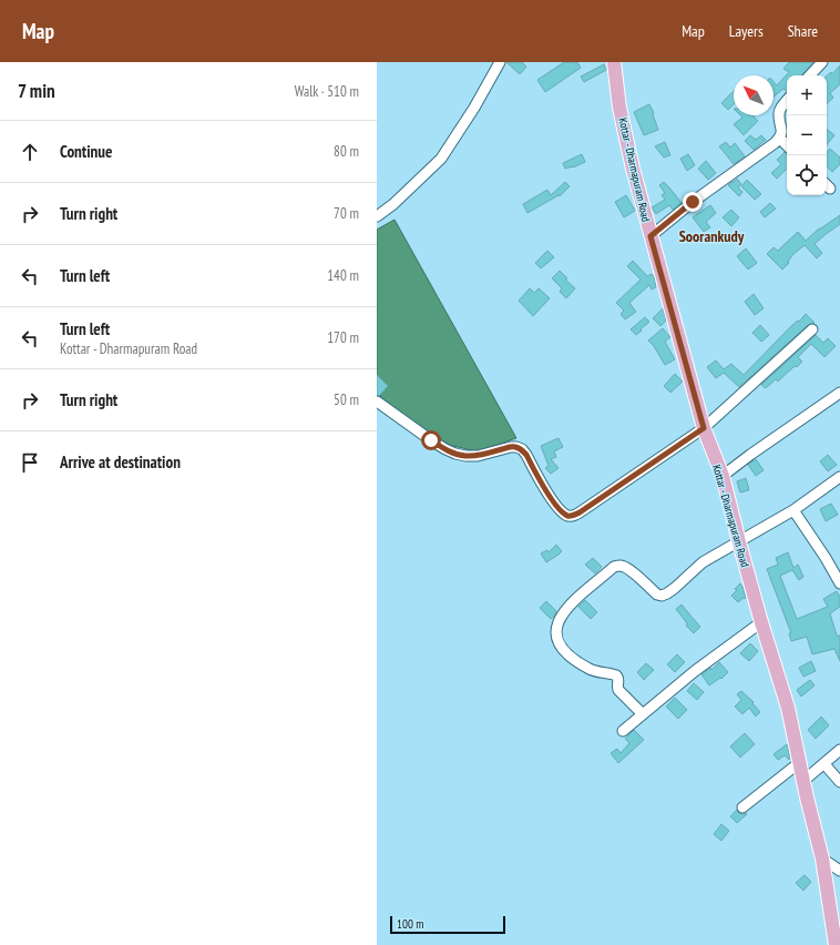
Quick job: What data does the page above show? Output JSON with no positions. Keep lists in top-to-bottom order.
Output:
{
  "streets": {
    "main road": ["Kottar - Dharmapuram Road"]
  },
  "districts": ["Soorankudy"],
  "scale_bar": "100 m",
  "north": "top left",
  "page": {
    "header": "Map",
    "nav": ["Map", "Layers", "Share"],
    "heading": ["7 min", "Walk · 510 m"],
    "map_buttons": ["+", "−"],
    "list": [
      ["Continue", "80 m"],
      ["Turn right", "70 m"],
      ["Turn left", "140 m"],
      ["Turn left", "Kottar - Dharmapuram Road", "170 m"],
      ["Turn right", "50 m"],
      "Arrive at destination"
    ],
    "scale": "100 m"
  }
}
